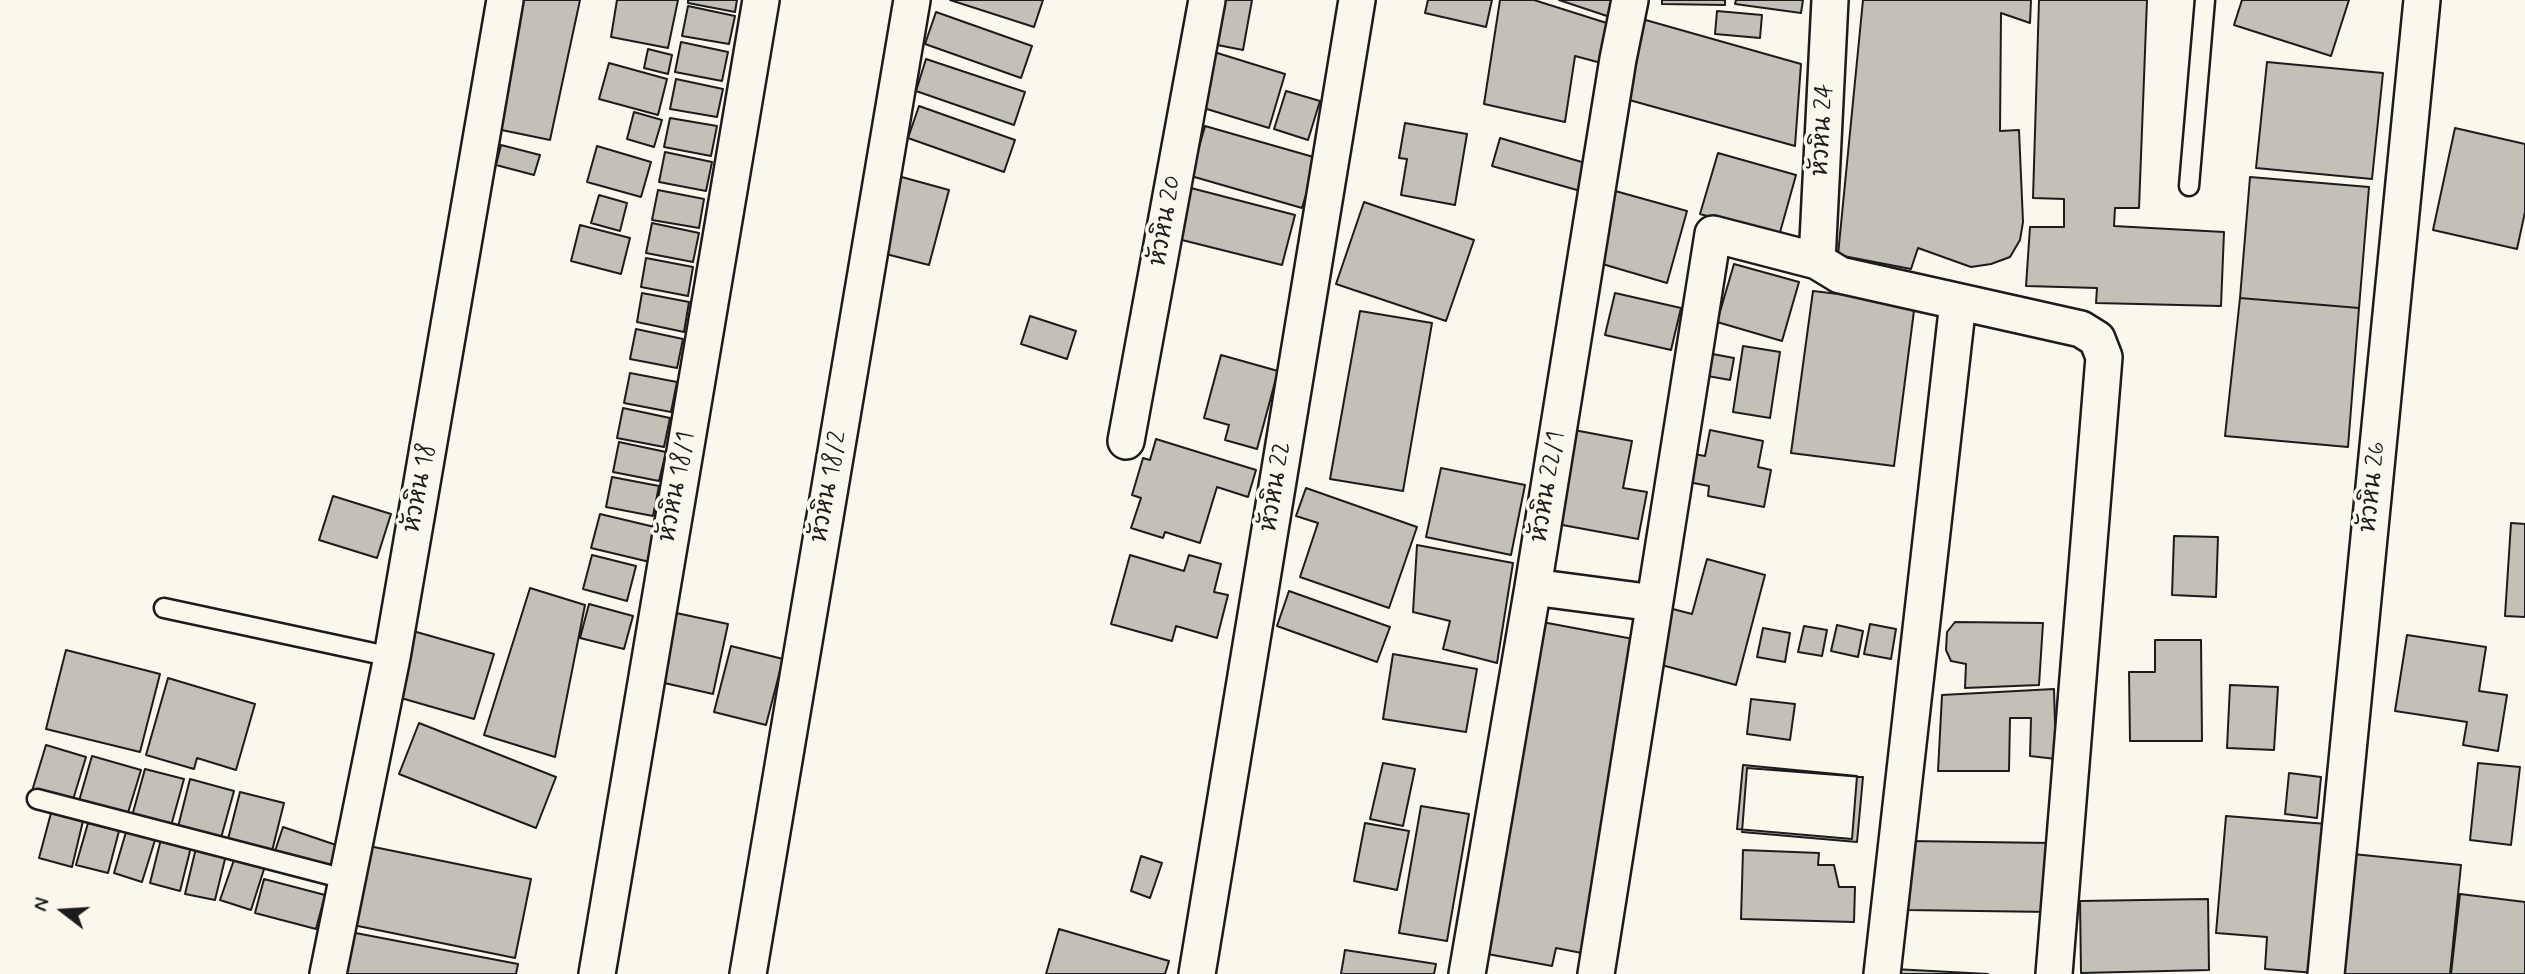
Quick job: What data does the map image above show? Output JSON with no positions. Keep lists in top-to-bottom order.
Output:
{
  "streets": {
    "street": [
      "หัวหิน 24",
      "หัวหิน 20",
      "หัวหิน 18/1",
      "หัวหิน 18/2",
      "หัวหิน 22",
      "หัวหิน 22/1",
      "หัวหิน 26",
      "หัวหิน 18"
    ]
  },
  "north": "left"
}
